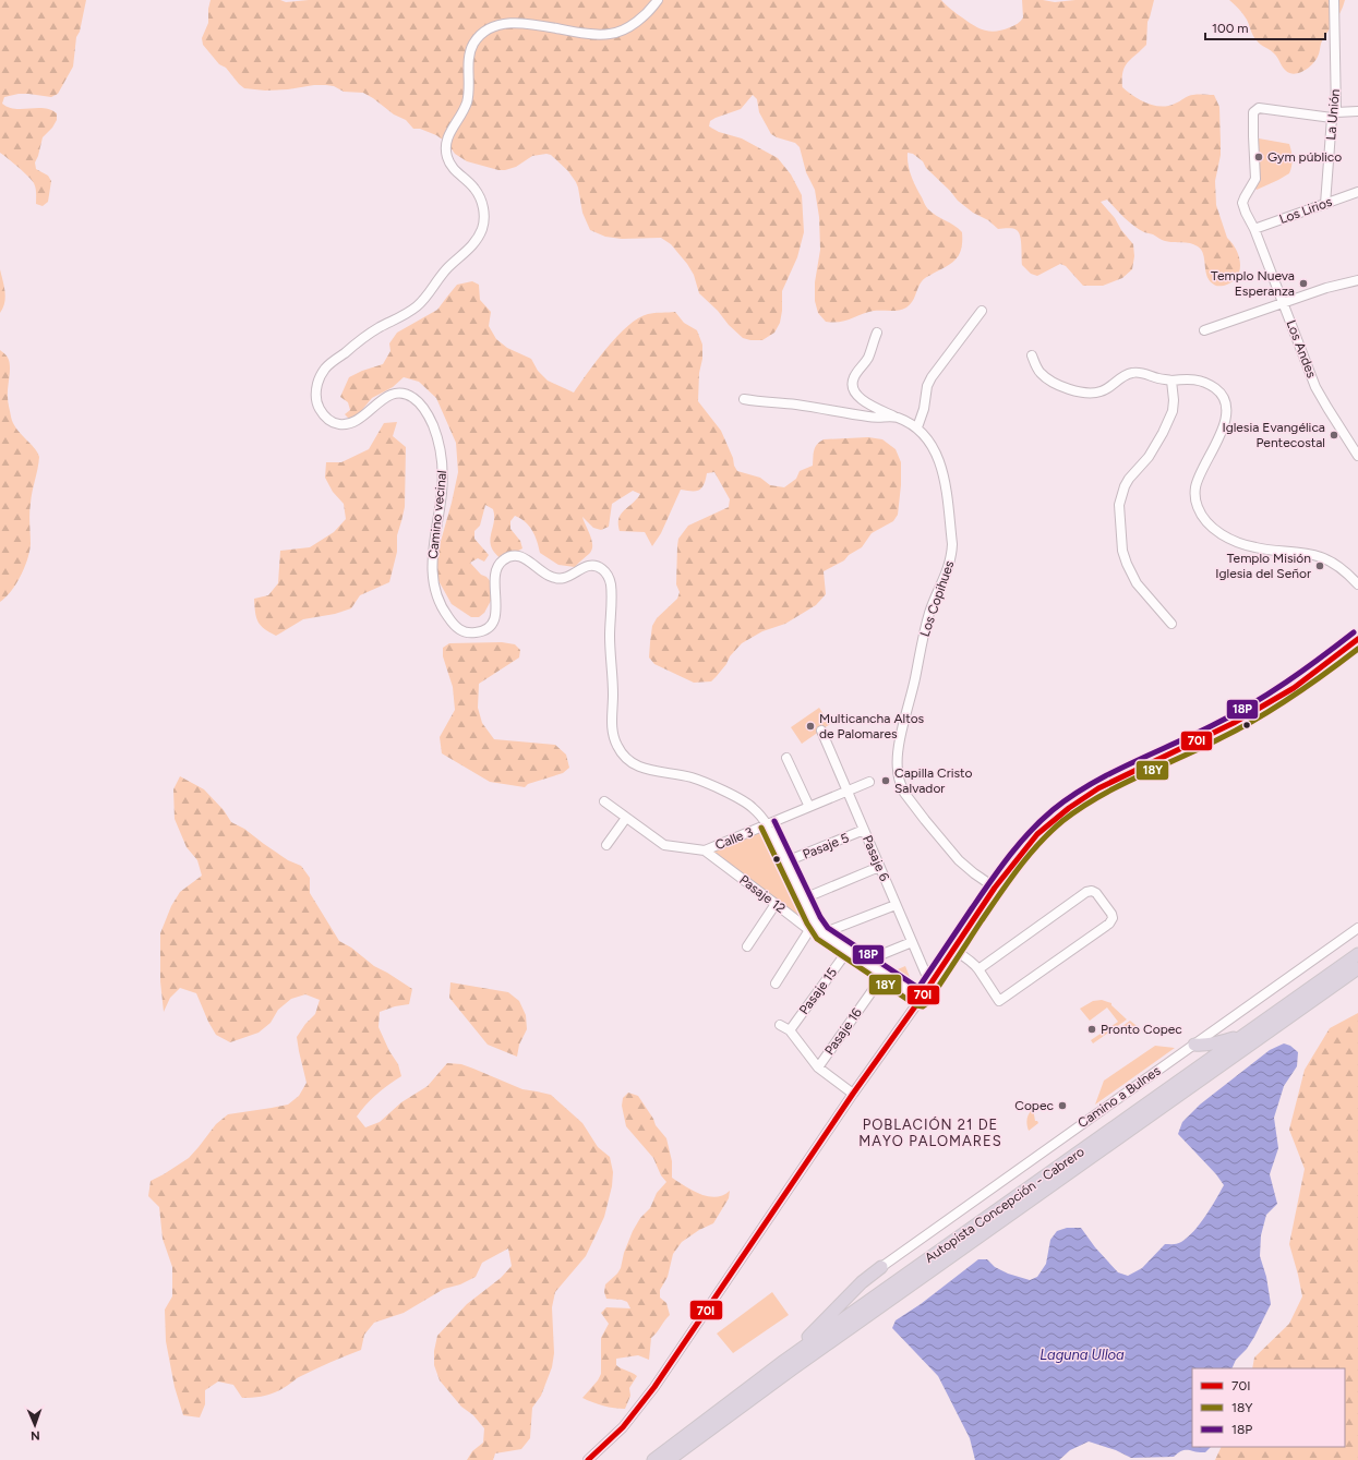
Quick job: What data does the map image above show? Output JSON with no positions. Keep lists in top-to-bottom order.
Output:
{
  "streets": {
    "highway": ["Autopista Concepción - Cabrero"],
    "street": [
      "La Unión",
      "Los Lirios",
      "Los Andes",
      "Camino vecinal",
      "Los Copihues",
      "Calle 3",
      "Pasaje 5",
      "Pasaje 6",
      "Pasaje 12",
      "Pasaje 15",
      "Pasaje 16",
      "Camino a Bulnes"
    ]
  },
  "crossings": [
    ["La Unión", "Los Lirios"],
    ["La Unión", "Los Andes"],
    ["Los Lirios", "Los Andes"],
    ["Camino vecinal", "Calle 3"],
    ["Calle 3", "Pasaje 6"],
    ["Calle 3", "Pasaje 12"],
    ["Pasaje 5", "Pasaje 6"]
  ],
  "districts": ["POBLACIÓN 21 DE MAYO PALOMARES"],
  "water": ["Laguna Ulloa"],
  "places": [
    "Gym público",
    "Templo Nueva Esperanza",
    "Iglesia Evangélica Pentecostal",
    "Templo Misión Iglesia del Señor",
    "Multicancha Altos de Palomares",
    "Capilla Cristo Salvador",
    "Pronto Copec",
    "Copec"
  ],
  "lines": ["transit line 18P", "transit line 70I", "transit line 18Y"],
  "legend": ["70I", "18Y", "18P"],
  "scale_bar": "100 m",
  "north": "bottom"
}
